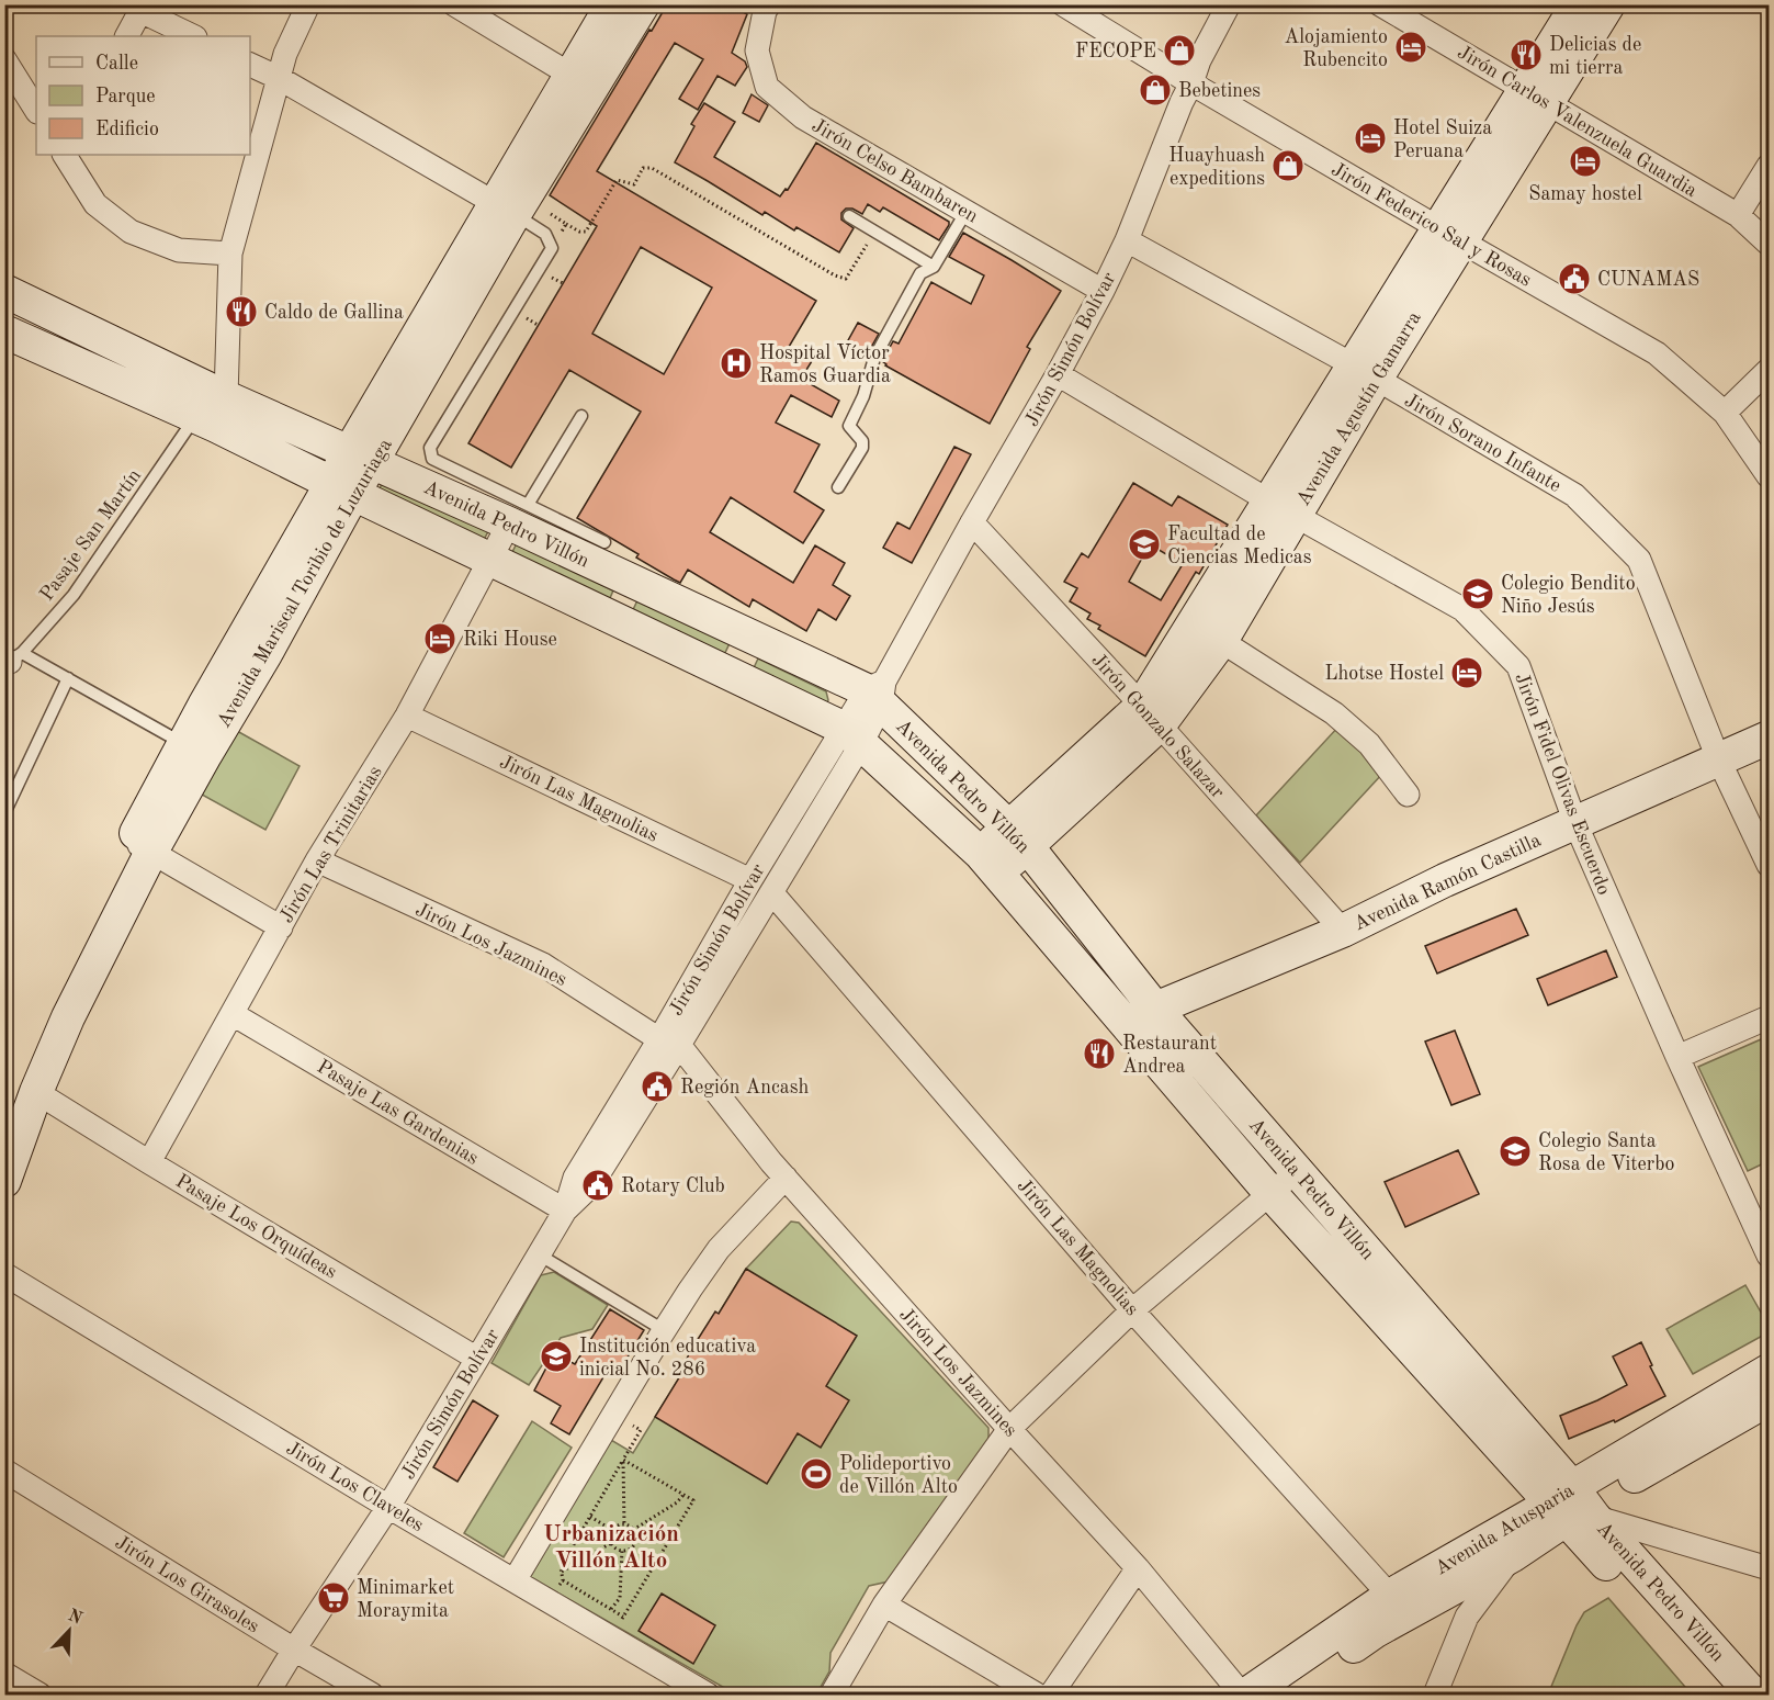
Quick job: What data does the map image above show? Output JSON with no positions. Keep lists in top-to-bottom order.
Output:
{
  "streets": {
    "main road": [
      "Avenida Agustín Gamarra",
      "Avenida Pedro Villón",
      "Avenida Mariscal Toribio de Luzuriaga",
      "Avenida Ramón Castilla",
      "Avenida Atusparia"
    ],
    "street": [
      "Jirón Carlos Valenzuela Guardia",
      "Jirón Celso Bambaren",
      "Jirón Federico Sal y Rosas",
      "Jirón Simón Bolívar",
      "Jirón Sorano Infante",
      "Jirón Gonzalo Salazar",
      "Jirón Fidel Olivas Escuerdo",
      "Jirón Las Magnolias",
      "Jirón Las Trinitarias",
      "Jirón Los Jazmines",
      "Pasaje Las Gardenias",
      "Pasaje Los Orquídeas",
      "Jirón Los Claveles",
      "Jirón Los Girasoles"
    ],
    "lane": ["Pasaje San Martín"]
  },
  "crossings": [
    ["Jirón Carlos Valenzuela Guardia", "Avenida Agustín Gamarra"],
    ["Jirón Celso Bambaren", "Jirón Simón Bolívar"],
    ["Jirón Federico Sal y Rosas", "Jirón Simón Bolívar"],
    ["Jirón Federico Sal y Rosas", "Avenida Agustín Gamarra"],
    ["Jirón Simón Bolívar", "Jirón Sorano Infante"],
    ["Jirón Simón Bolívar", "Avenida Pedro Villón"],
    ["Jirón Simón Bolívar", "Jirón Gonzalo Salazar"],
    ["Jirón Simón Bolívar", "Jirón Fidel Olivas Escuerdo"],
    ["Jirón Simón Bolívar", "Jirón Las Magnolias"],
    ["Jirón Simón Bolívar", "Jirón Los Jazmines"],
    ["Jirón Simón Bolívar", "Pasaje Las Gardenias"],
    ["Jirón Simón Bolívar", "Pasaje Los Orquídeas"],
    ["Jirón Simón Bolívar", "Jirón Los Claveles"],
    ["Jirón Simón Bolívar", "Jirón Los Girasoles"],
    ["Avenida Agustín Gamarra", "Jirón Sorano Infante"],
    ["Avenida Agustín Gamarra", "Avenida Pedro Villón"],
    ["Avenida Agustín Gamarra", "Jirón Gonzalo Salazar"],
    ["Avenida Agustín Gamarra", "Jirón Fidel Olivas Escuerdo"],
    ["Jirón Sorano Infante", "Avenida Ramón Castilla"],
    ["Avenida Pedro Villón", "Pasaje San Martín"],
    ["Avenida Pedro Villón", "Avenida Mariscal Toribio de Luzuriaga"],
    ["Avenida Pedro Villón", "Jirón Las Trinitarias"],
    ["Avenida Pedro Villón", "Avenida Ramón Castilla"],
    ["Avenida Pedro Villón", "Avenida Atusparia"],
    ["Avenida Mariscal Toribio de Luzuriaga", "Pasaje Los Orquídeas"],
    ["Jirón Gonzalo Salazar", "Avenida Ramón Castilla"],
    ["Jirón Fidel Olivas Escuerdo", "Avenida Ramón Castilla"],
    ["Jirón Las Magnolias", "Jirón Las Trinitarias"],
    ["Jirón Las Magnolias", "Avenida Atusparia"],
    ["Jirón Las Trinitarias", "Jirón Los Jazmines"],
    ["Jirón Las Trinitarias", "Pasaje Las Gardenias"],
    ["Jirón Las Trinitarias", "Pasaje Los Orquídeas"],
    ["Jirón Los Jazmines", "Avenida Atusparia"]
  ],
  "districts": ["Urbanización Villón Alto"],
  "places": {
    "hotel": [
      "Alojamiento Rubencito",
      "Hotel Suiza Peruana",
      "Samay hostel",
      "Riki House",
      "Lhotse Hostel"
    ],
    "shop": ["FECOPE", "Bebetines", "Huayhuash expeditions"],
    "restaurant": ["Delicias de mi tierra", "Caldo de Gallina", "Restaurant Andrea"],
    "public building": ["CUNAMAS", "Región Ancash", "Rotary Club"],
    "hospital": ["Hospital Víctor Ramos Guardia"],
    "school or university": [
      "Facultad de Ciencias Medicas",
      "Colegio Bendito Niño Jesús",
      "Colegio Santa Rosa de Viterbo",
      "Institución educativa inicial No. 286"
    ],
    "sports": ["Polideportivo de Villón Alto"],
    "supermarket": ["Minimarket Moraymita"]
  },
  "legend": ["Calle", "Parque", "Edificio"],
  "north": "top right"
}
